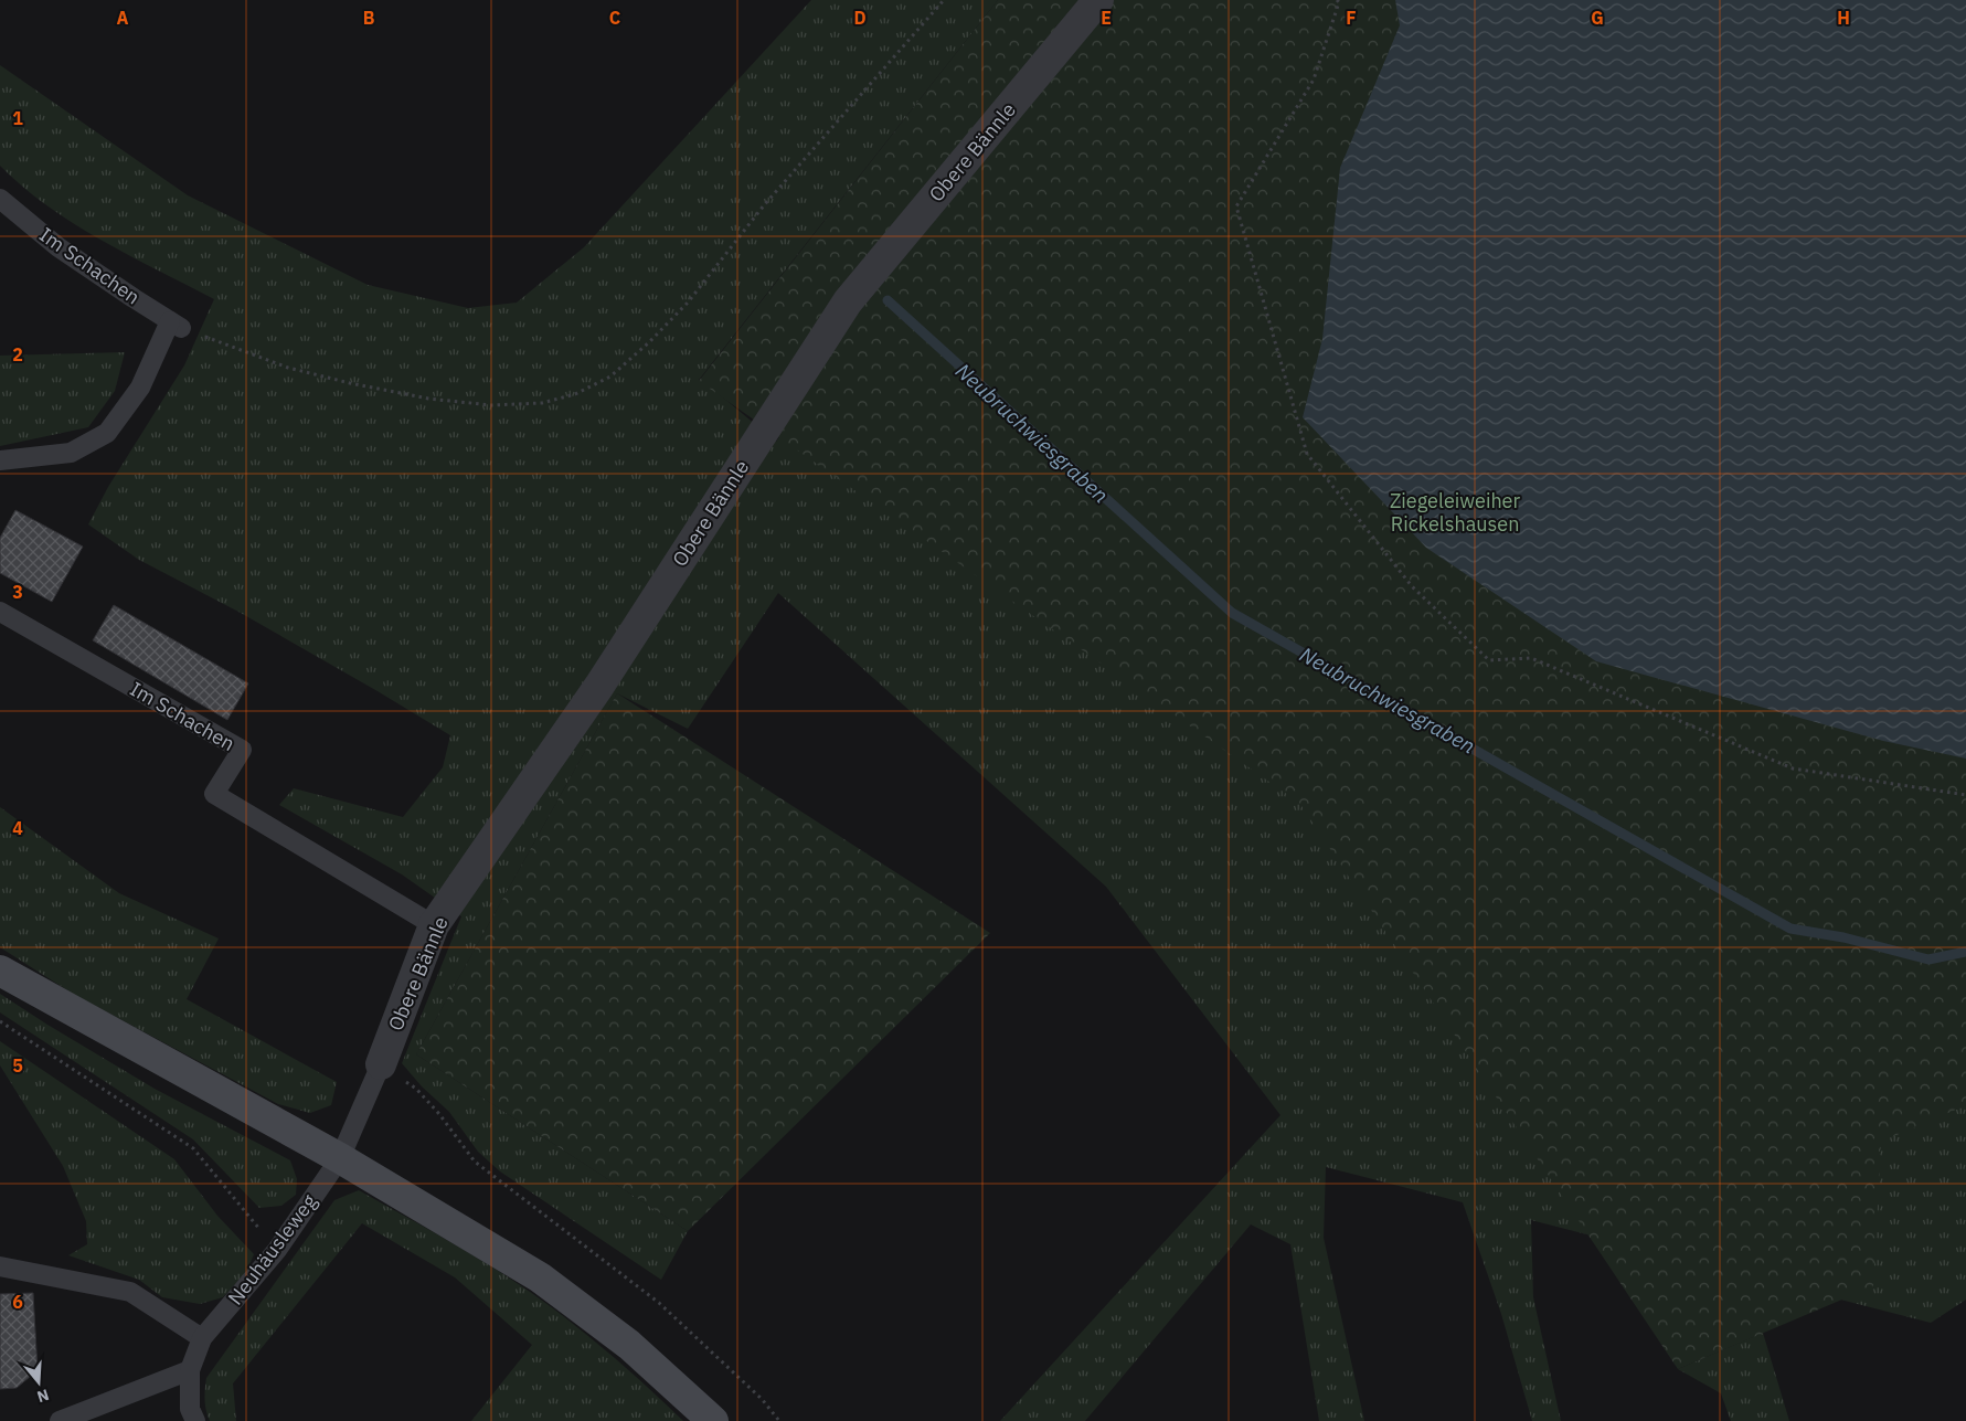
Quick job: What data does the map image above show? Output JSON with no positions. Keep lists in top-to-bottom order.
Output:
{
  "streets": {
    "street": ["Obere Bännle"],
    "lane": ["Im Schachen", "Neuhäusleweg"]
  },
  "crossings": [
    ["Obere Bännle", "Im Schachen"],
    ["Obere Bännle", "Neuhäusleweg"]
  ],
  "water": ["Neubruchwiesgraben"],
  "parks": ["Ziegeleiweiher Rickelshausen"],
  "north": "bottom",
  "grid": {
    "columns": [
      "A",
      "B",
      "C",
      "D",
      "E",
      "F",
      "G",
      "H"
    ],
    "rows": [
      "1",
      "2",
      "3",
      "4",
      "5",
      "6"
    ]
  }
}
